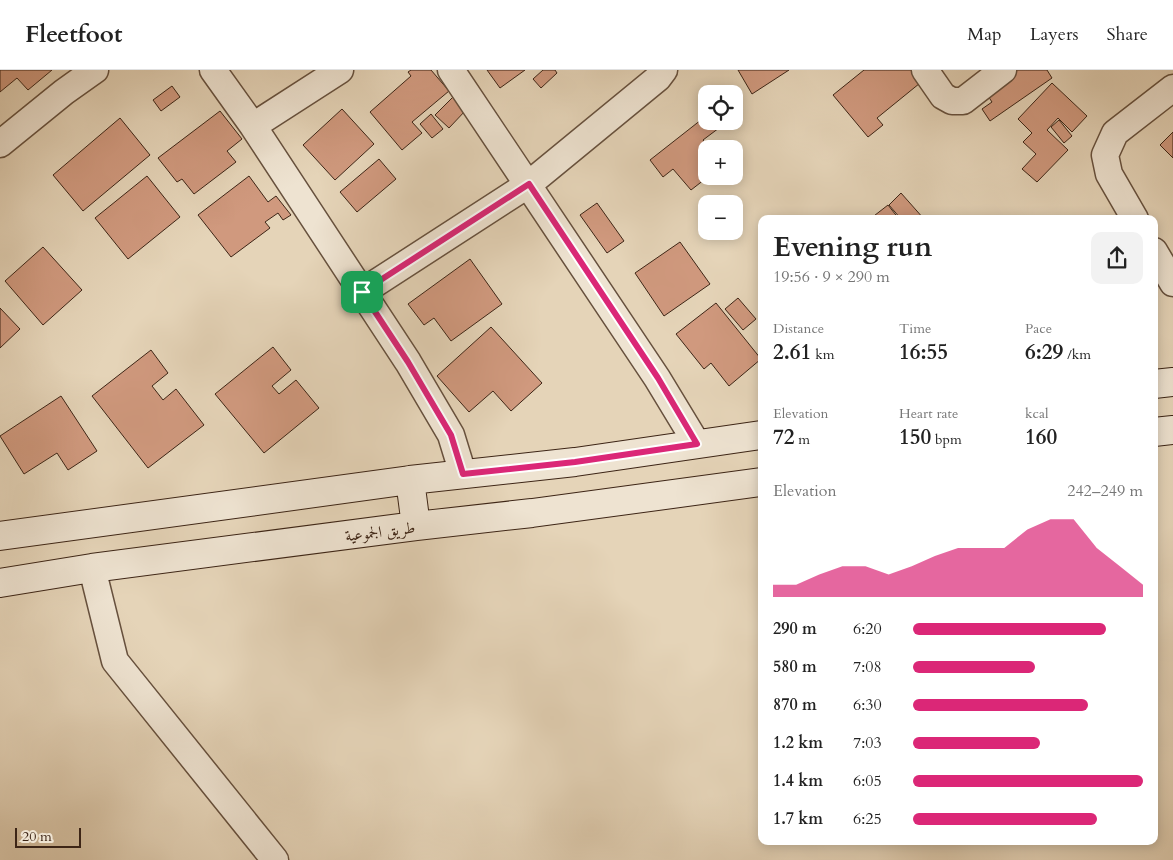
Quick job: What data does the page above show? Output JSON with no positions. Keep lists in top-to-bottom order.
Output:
{
  "streets": {
    "main road": ["طريق الجموعية"]
  },
  "scale_bar": "20 m",
  "page": {
    "header": "Fleetfoot",
    "nav": ["Map", "Layers", "Share"],
    "map_buttons": ["+", "−"],
    "heading": ["Evening run", "19:56 · 9 × 290 m"],
    "stats": [
      ["Distance", "2.61 km"],
      ["Time", "16:55"],
      ["Pace", "6:29 /km"],
      ["Elevation", "72 m"],
      ["Heart rate", "150 bpm"],
      ["kcal", "160"]
    ],
    "chart": ["Elevation", "242–249 m"],
    "list": [
      {
        "name": "290 m",
        "note": "6:20"
      },
      {
        "name": "580 m",
        "note": "7:08"
      },
      {
        "name": "870 m",
        "note": "6:30"
      },
      {
        "name": "1.2 km",
        "note": "7:03"
      },
      {
        "name": "1.4 km",
        "note": "6:05"
      },
      {
        "name": "1.7 km",
        "note": "6:25"
      }
    ],
    "scale": "20 m"
  }
}
